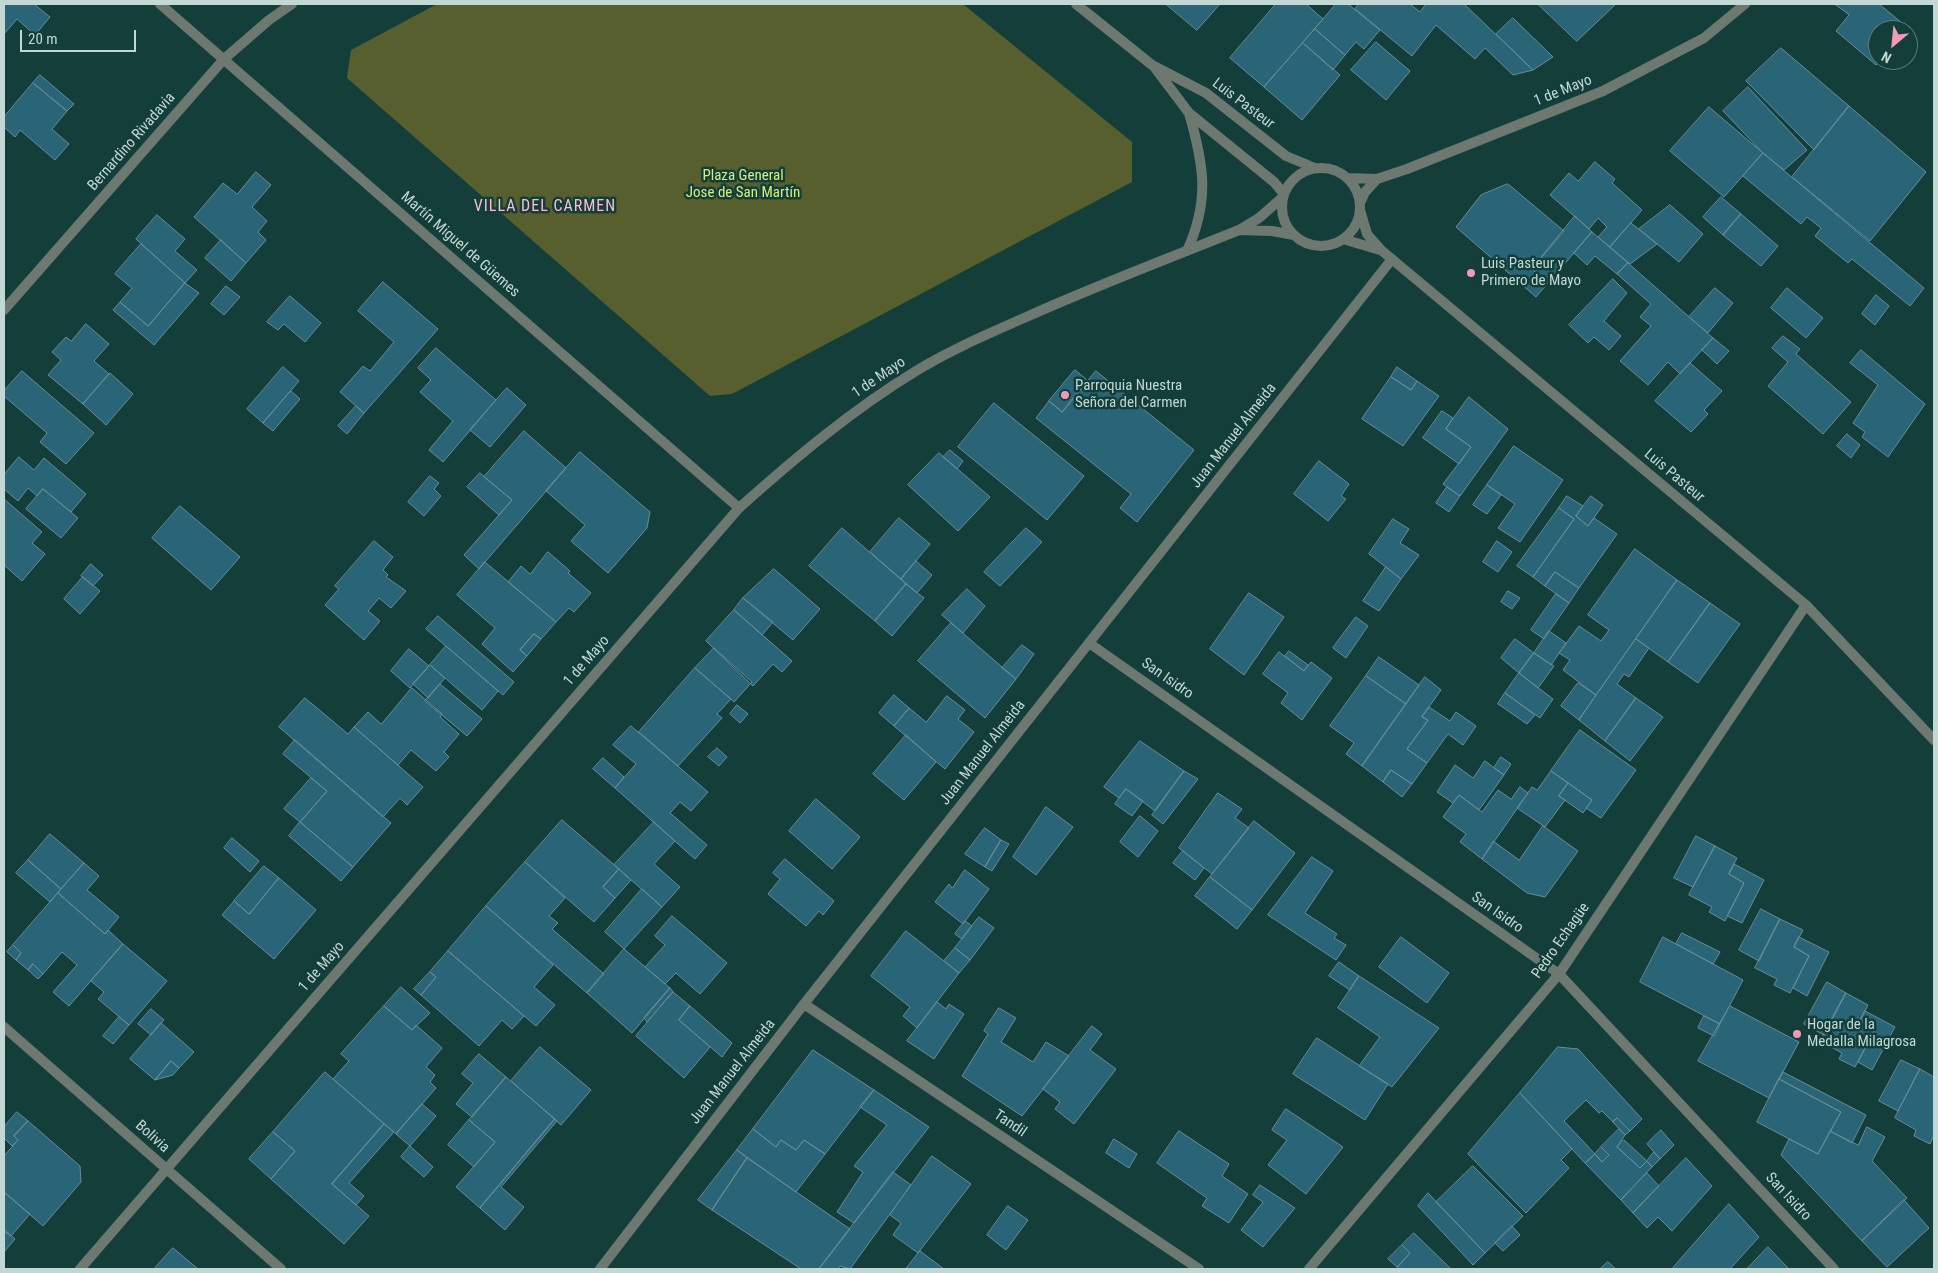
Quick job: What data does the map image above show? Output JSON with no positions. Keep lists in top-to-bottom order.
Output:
{
  "streets": {
    "street": [
      "1 de Mayo",
      "Luis Pasteur",
      "Bernardino Rivadavia",
      "Martín Miguel de Güemes",
      "Juan Manuel Almeida",
      "San Isidro",
      "Pedro Echagüe",
      "Tandil",
      "Bolivia"
    ]
  },
  "crossings": [
    ["1 de Mayo", "Luis Pasteur"],
    ["1 de Mayo", "Martín Miguel de Güemes"],
    ["1 de Mayo", "Bolivia"],
    ["Luis Pasteur", "Juan Manuel Almeida"],
    ["Luis Pasteur", "Pedro Echagüe"],
    ["Bernardino Rivadavia", "Martín Miguel de Güemes"],
    ["Juan Manuel Almeida", "San Isidro"],
    ["Juan Manuel Almeida", "Tandil"],
    ["San Isidro", "Pedro Echagüe"]
  ],
  "districts": ["VILLA DEL CARMEN"],
  "parks": ["Plaza General Jose de San Martín"],
  "places": ["Luis Pasteur y Primero de Mayo", "Parroquia Nuestra Señora del Carmen", "Hogar de la Medalla Milagrosa"],
  "scale_bar": "20 m",
  "north": "bottom left"
}
